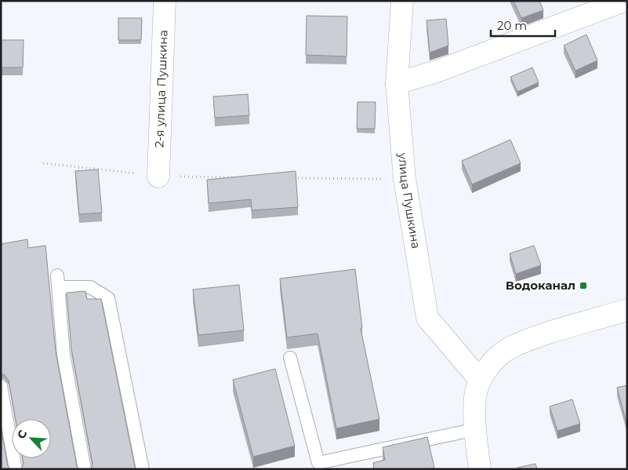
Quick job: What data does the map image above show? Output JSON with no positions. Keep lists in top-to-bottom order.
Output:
{
  "streets": {
    "street": ["2-я улица Пушкина", "улица Пушкина"]
  },
  "places": {
    "transit": ["Водоканал"]
  },
  "scale_bar": "20 m",
  "north": "top left"
}
